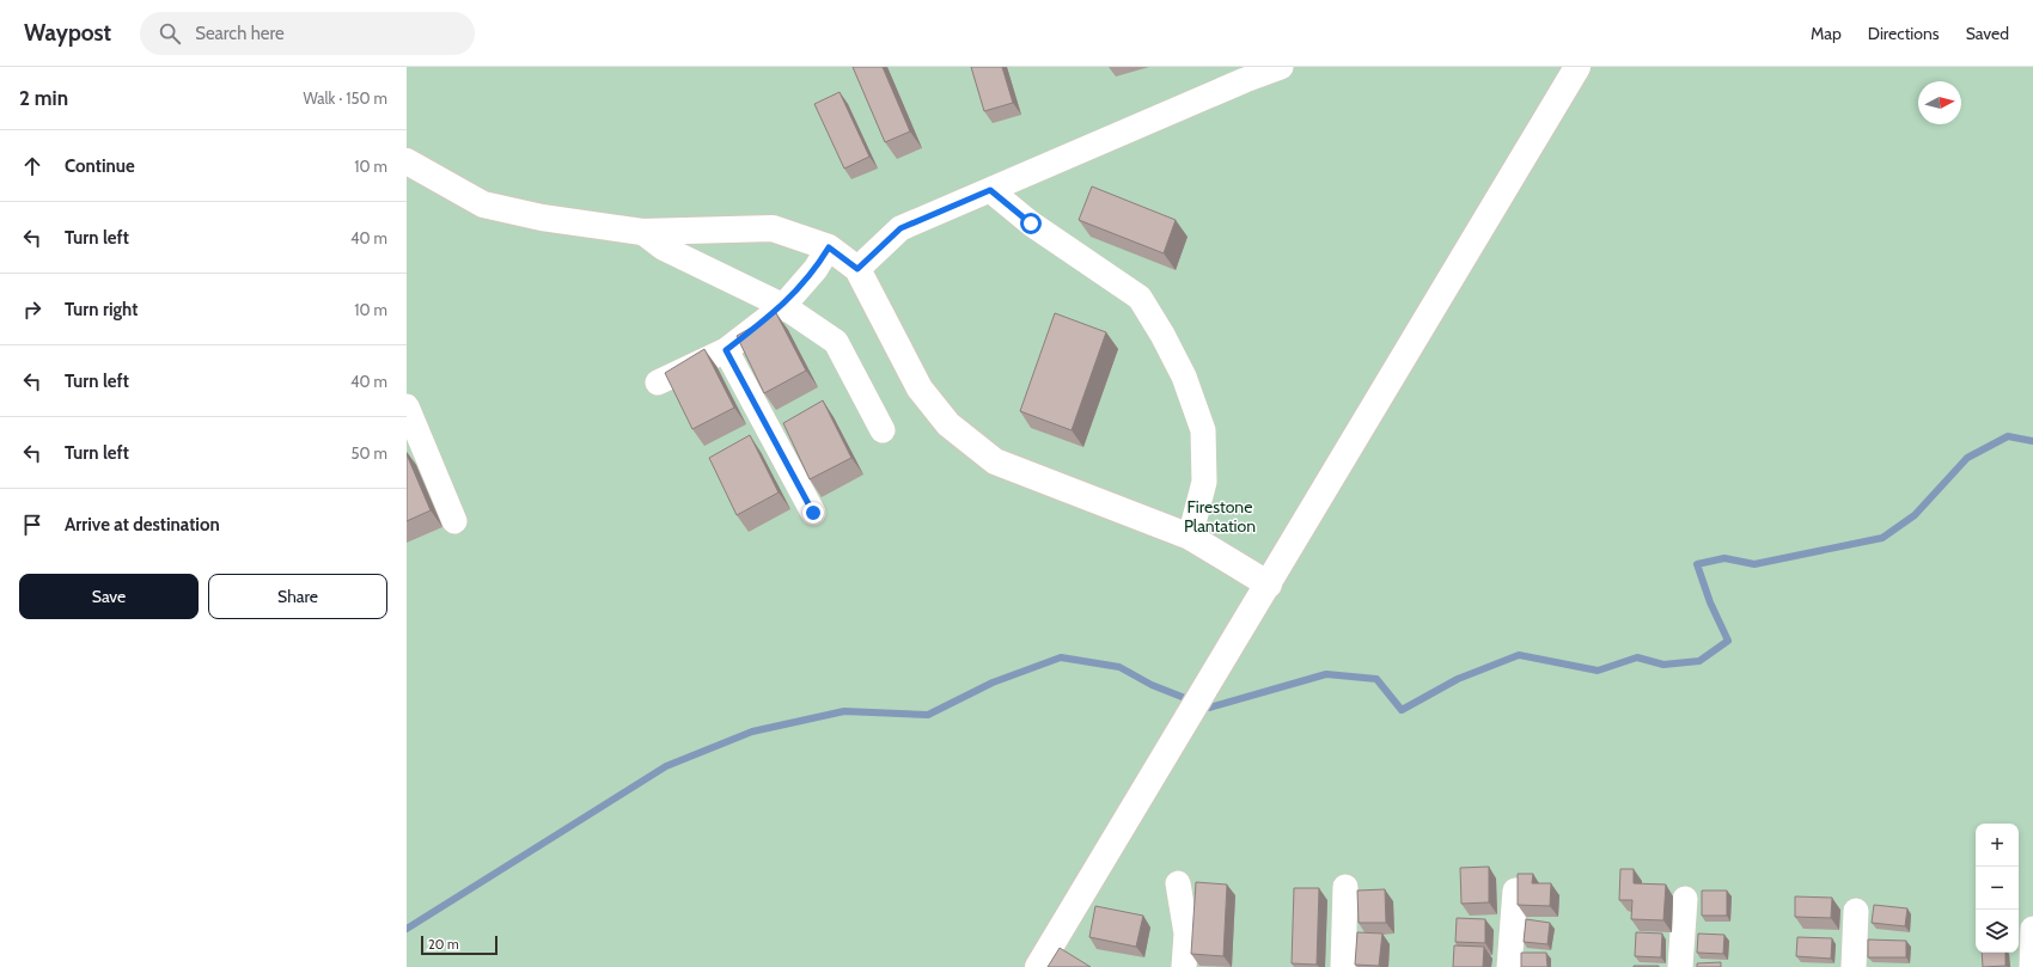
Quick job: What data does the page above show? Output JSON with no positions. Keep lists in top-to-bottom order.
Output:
{
  "parks": ["Firestone Plantation"],
  "scale_bar": "20 m",
  "north": "right",
  "page": {
    "header": "Waypost",
    "search": "Search here",
    "nav": ["Map", "Directions", "Saved"],
    "heading": ["2 min", "Walk · 150 m"],
    "list": [
      ["Continue", "10 m"],
      ["Turn left", "40 m"],
      ["Turn right", "10 m"],
      ["Turn left", "40 m"],
      ["Turn left", "50 m"],
      "Arrive at destination"
    ],
    "buttons": ["Save", "Share"],
    "map_buttons": ["+", "−"],
    "scale": "20 m"
  }
}
